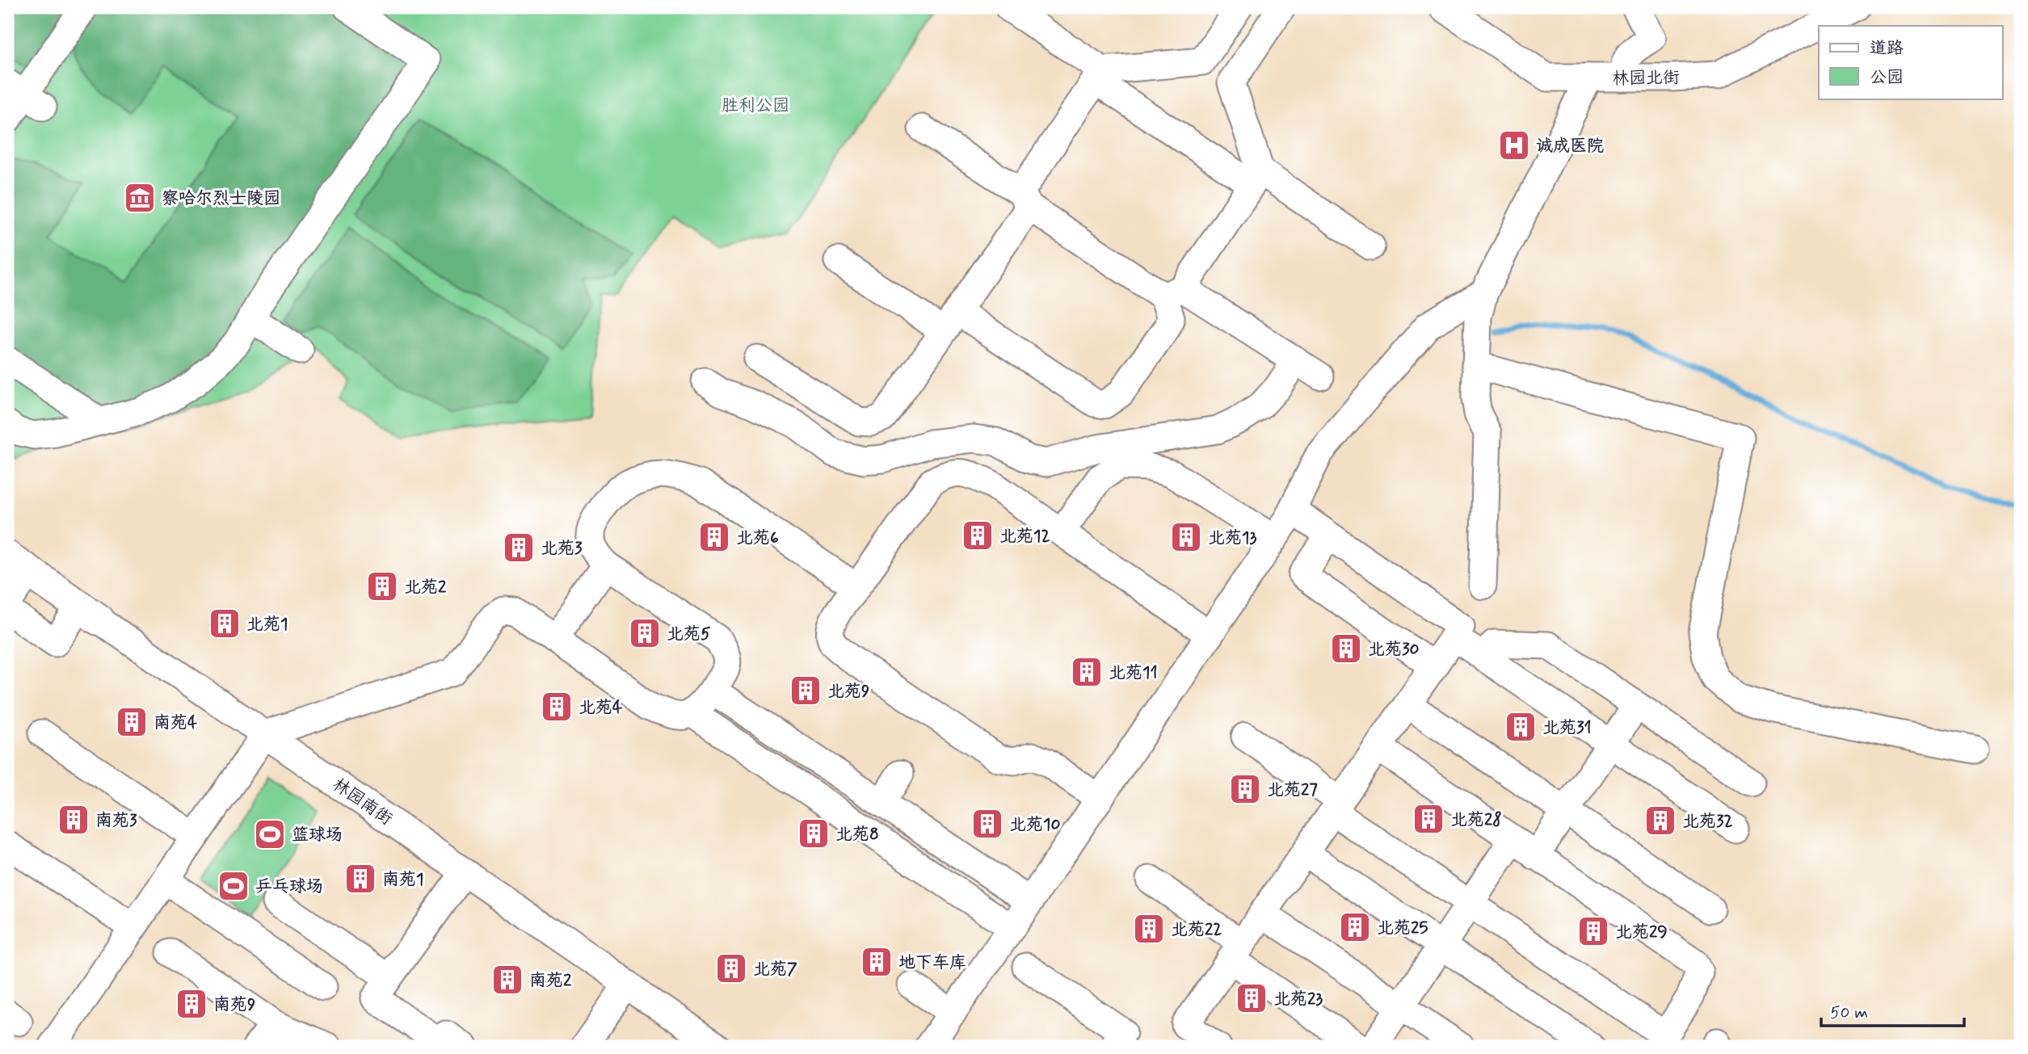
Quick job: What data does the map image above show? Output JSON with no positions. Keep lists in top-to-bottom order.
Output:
{
  "streets": {
    "main road": ["林园南街"],
    "street": ["林园北街"]
  },
  "parks": ["胜利公园"],
  "places": {
    "hospital": ["诚成医院"],
    "museum": ["察哈尔烈士陵园"],
    "building": [
      "北苑12",
      "北苑6",
      "北苑13",
      "北苑3",
      "北苑2",
      "北苑1",
      "北苑5",
      "北苑30",
      "北苑11",
      "北苑9",
      "北苑4",
      "南苑4",
      "北苑31",
      "北苑27",
      "北苑28",
      "南苑3",
      "北苑32",
      "北苑10",
      "北苑8",
      "南苑1",
      "北苑25",
      "北苑22",
      "北苑29",
      "地下车库",
      "北苑7",
      "南苑2",
      "北苑23",
      "南苑9"
    ],
    "sports": ["篮球场", "乒乓球场"]
  },
  "legend": ["道路", "公园"],
  "scale_bar": "50 m"
}
